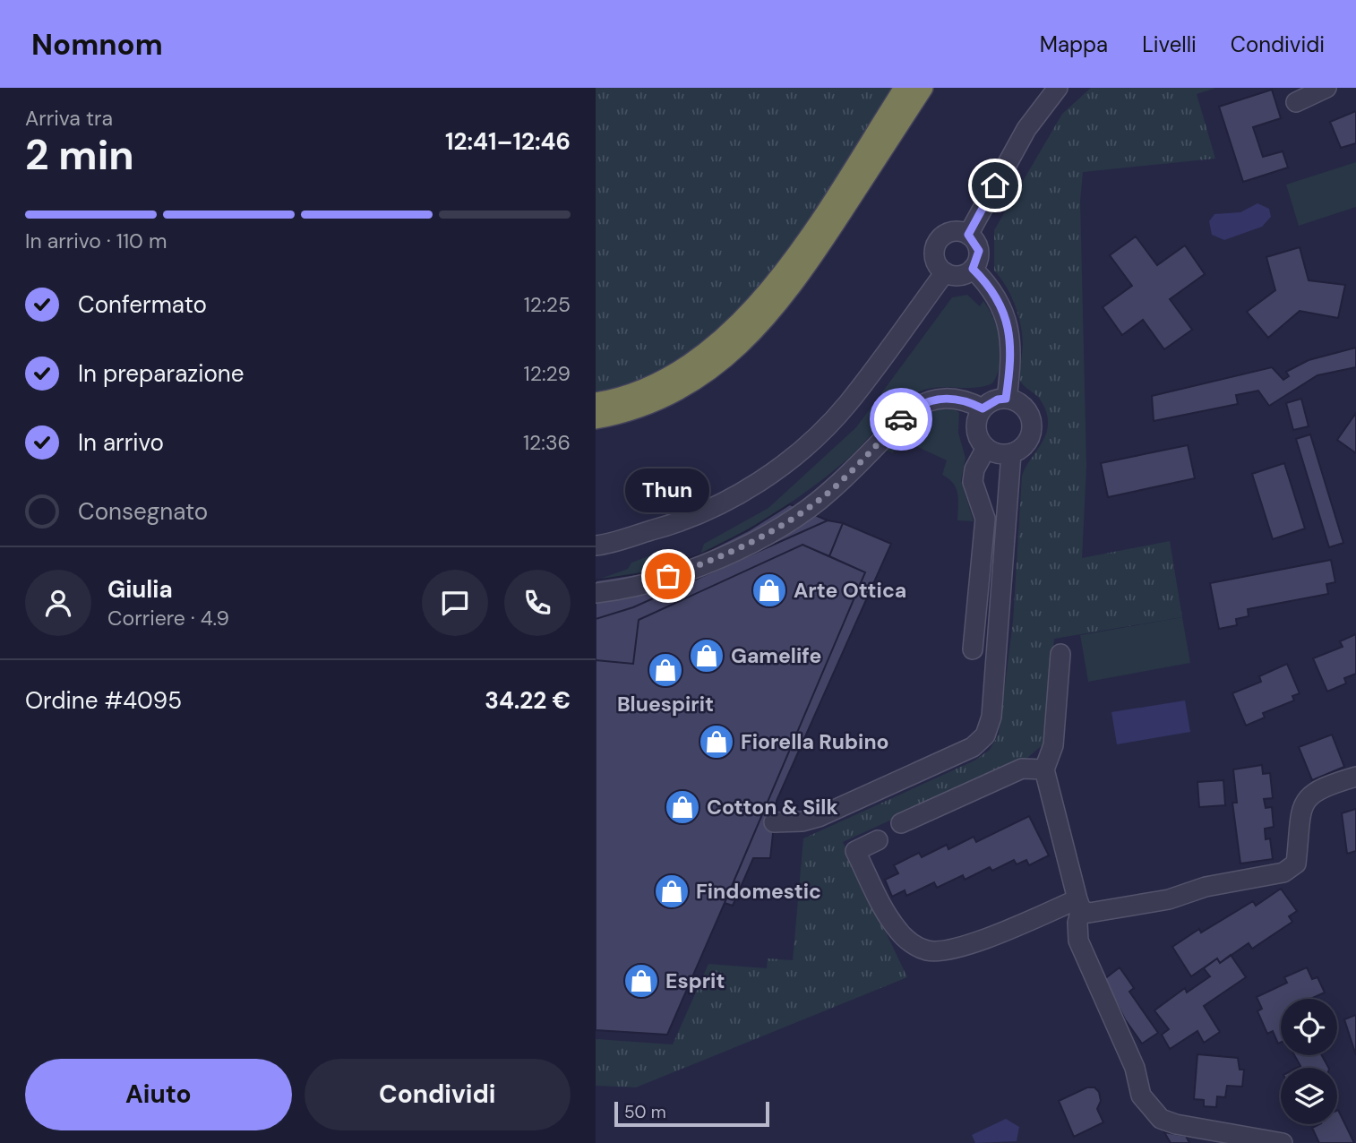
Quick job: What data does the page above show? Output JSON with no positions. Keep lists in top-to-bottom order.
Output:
{
  "places": {
    "other": ["Thun"],
    "shop": [
      "Arte Ottica",
      "Gamelife",
      "Bluespirit",
      "Fiorella Rubino",
      "Cotton & Silk",
      "Findomestic",
      "Esprit"
    ]
  },
  "scale_bar": "50 m",
  "page": {
    "header": "Nomnom",
    "nav": ["Mappa", "Livelli", "Condividi"],
    "heading": ["2 min", "Arriva tra", "12:41–12:46"],
    "panel": [
      "Giulia",
      "Corriere · 4.9",
      "Ordine #4095",
      "34.22 €"
    ],
    "bar": "In arrivo · 110 m",
    "list": [
      ["Confermato", "12:25"],
      ["In preparazione", "12:29"],
      ["In arrivo", "12:36"],
      "Consegnato"
    ],
    "bubble": "Thun",
    "buttons": ["Aiuto", "Condividi"],
    "scale": "50 m"
  }
}
